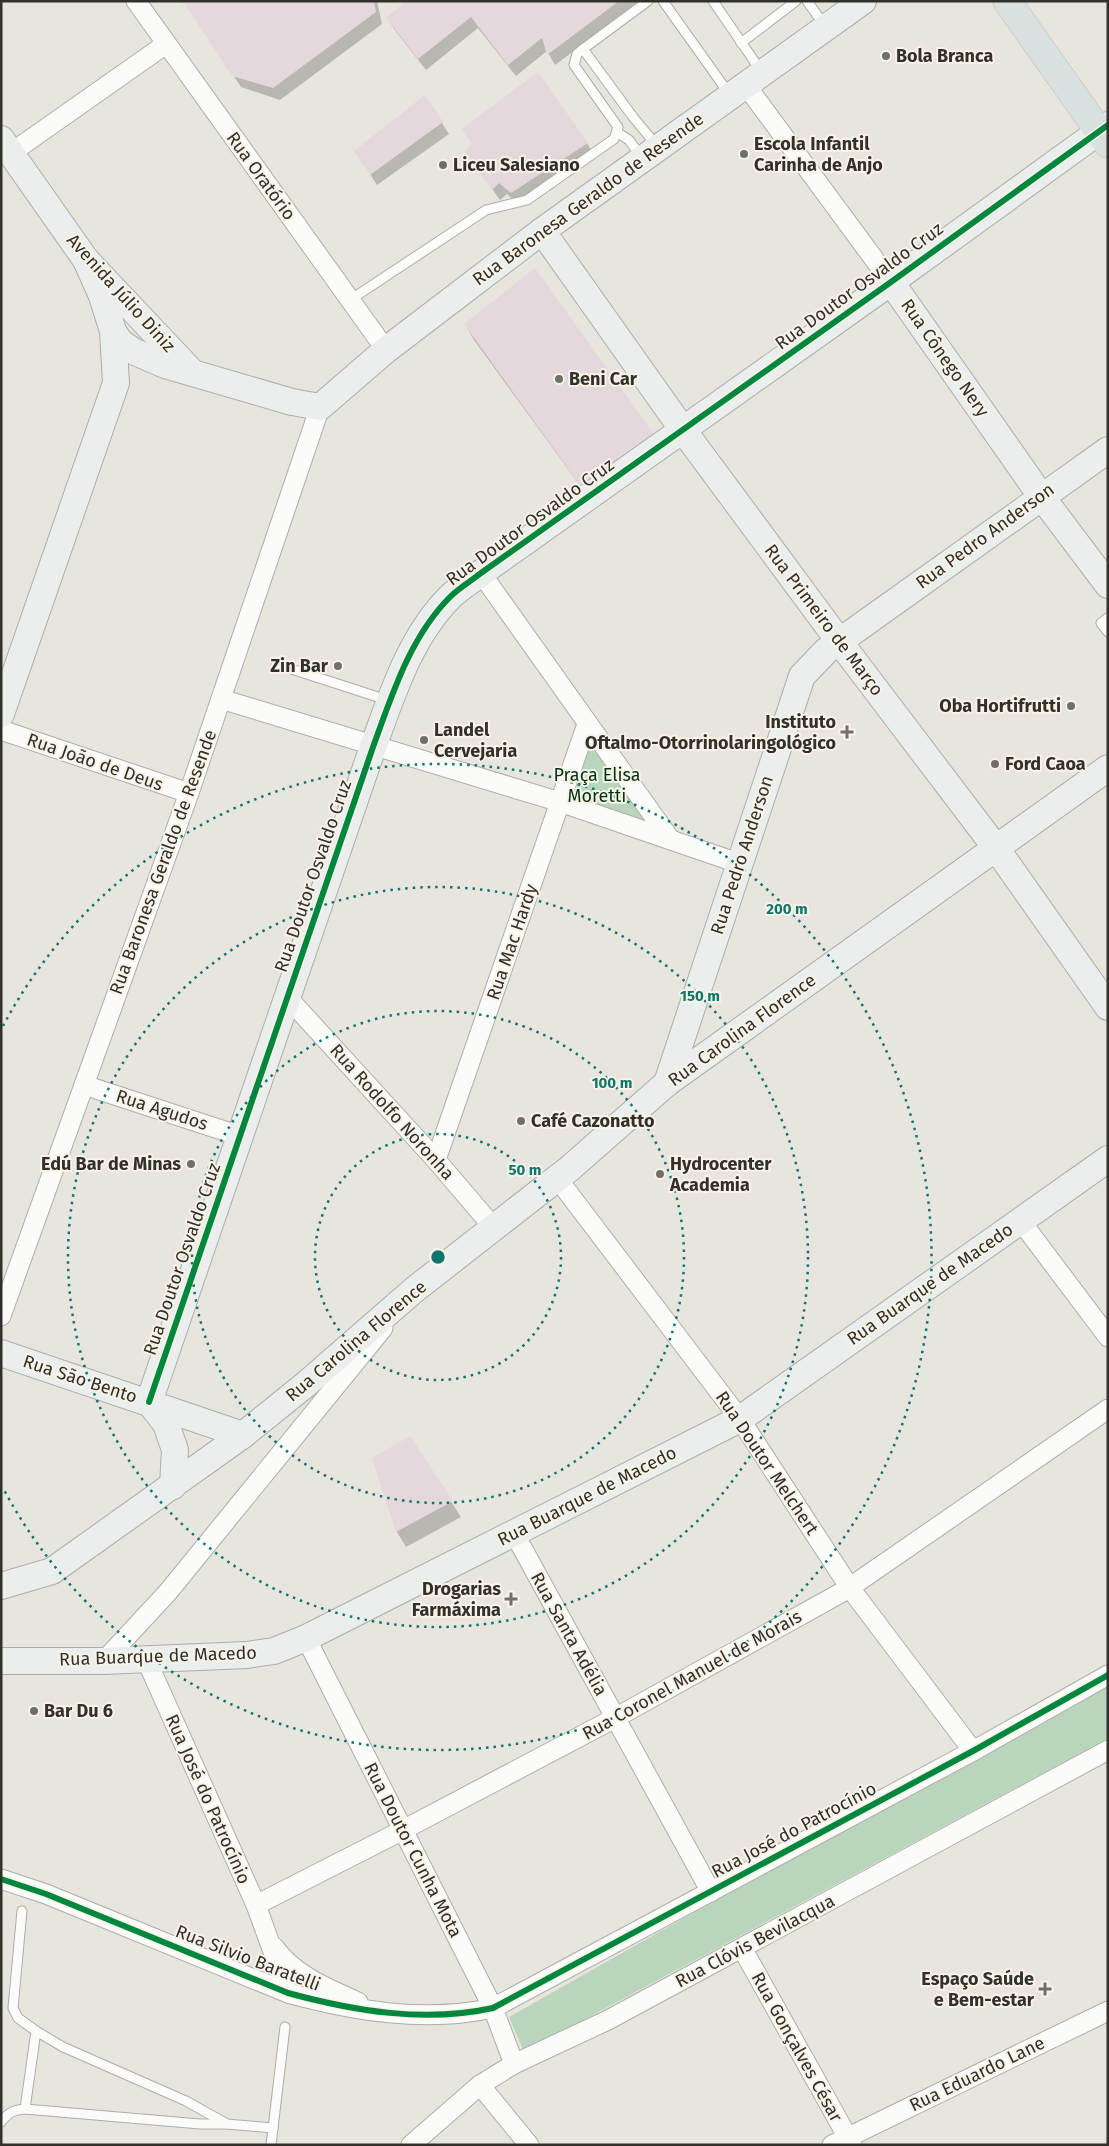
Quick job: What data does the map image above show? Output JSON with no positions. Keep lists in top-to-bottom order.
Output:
{
  "streets": {
    "main road": [
      "Rua Baronesa Geraldo de Resende",
      "Rua Doutor Osvaldo Cruz",
      "Avenida Júlio Diniz",
      "Rua Cônego Nery",
      "Rua Pedro Anderson",
      "Rua Primeiro de Março",
      "Rua Carolina Florence",
      "Rua Buarque de Macedo",
      "Rua São Bento"
    ],
    "street": [
      "Rua Oratório",
      "Rua João de Deus",
      "Rua Mac Hardy",
      "Rua Agudos",
      "Rua Rodolfo Noronha",
      "Rua Doutor Melchert",
      "Rua Santa Adélia",
      "Rua Coronel Manuel de Morais",
      "Rua José do Patrocínio",
      "Rua Doutor Cunha Mota",
      "Rua Clóvis Bevilacqua",
      "Rua Silvio Baratelli",
      "Rua Gonçalves César",
      "Rua Eduardo Lane"
    ]
  },
  "crossings": [
    ["Rua Oratório", "Rua Baronesa Geraldo de Resende"],
    ["Rua Baronesa Geraldo de Resende", "Rua Cônego Nery"],
    ["Rua Baronesa Geraldo de Resende", "Rua Primeiro de Março"],
    ["Rua Baronesa Geraldo de Resende", "Rua João de Deus"],
    ["Rua Baronesa Geraldo de Resende", "Rua Agudos"],
    ["Rua Doutor Osvaldo Cruz", "Rua Cônego Nery"],
    ["Rua Doutor Osvaldo Cruz", "Rua Primeiro de Março"],
    ["Rua Doutor Osvaldo Cruz", "Rua Agudos"],
    ["Rua Doutor Osvaldo Cruz", "Rua Rodolfo Noronha"],
    ["Rua Doutor Osvaldo Cruz", "Rua São Bento"],
    ["Rua Cônego Nery", "Rua Pedro Anderson"],
    ["Rua Pedro Anderson", "Rua Primeiro de Março"],
    ["Rua Pedro Anderson", "Rua Carolina Florence"],
    ["Rua Primeiro de Março", "Rua Carolina Florence"],
    ["Rua Mac Hardy", "Rua Rodolfo Noronha"],
    ["Rua Carolina Florence", "Rua Rodolfo Noronha"],
    ["Rua Carolina Florence", "Rua São Bento"],
    ["Rua Carolina Florence", "Rua Doutor Melchert"],
    ["Rua Buarque de Macedo", "Rua Doutor Melchert"],
    ["Rua Buarque de Macedo", "Rua Santa Adélia"],
    ["Rua Buarque de Macedo", "Rua José do Patrocínio"],
    ["Rua Buarque de Macedo", "Rua Doutor Cunha Mota"],
    ["Rua Doutor Melchert", "Rua Coronel Manuel de Morais"],
    ["Rua Doutor Melchert", "Rua José do Patrocínio"],
    ["Rua Santa Adélia", "Rua Coronel Manuel de Morais"],
    ["Rua Santa Adélia", "Rua José do Patrocínio"],
    ["Rua Coronel Manuel de Morais", "Rua José do Patrocínio"],
    ["Rua Coronel Manuel de Morais", "Rua Doutor Cunha Mota"],
    ["Rua José do Patrocínio", "Rua Doutor Cunha Mota"],
    ["Rua José do Patrocínio", "Rua Silvio Baratelli"],
    ["Rua Doutor Cunha Mota", "Rua Clóvis Bevilacqua"],
    ["Rua Doutor Cunha Mota", "Rua Silvio Baratelli"],
    ["Rua Clóvis Bevilacqua", "Rua Gonçalves César"],
    ["Rua Gonçalves César", "Rua Eduardo Lane"]
  ],
  "parks": ["Praça Elisa Moretti"],
  "places": {
    "other": [
      "Bola Branca",
      "Escola Infantil Carinha de Anjo",
      "Liceu Salesiano",
      "Beni Car",
      "Zin Bar",
      "Oba Hortifrutti",
      "Landel Cervejaria",
      "Ford Caoa",
      "Café Cazonatto",
      "Edú Bar de Minas",
      "Hydrocenter Academia",
      "Bar Du 6"
    ],
    "health": ["Instituto Oftalmo-Otorrinolaringológico", "Drogarias Farmáxima", "Espaço Saúde e Bem-estar"]
  },
  "rings": [
    "200 m",
    "150 m",
    "100 m",
    "50 m"
  ]
}
